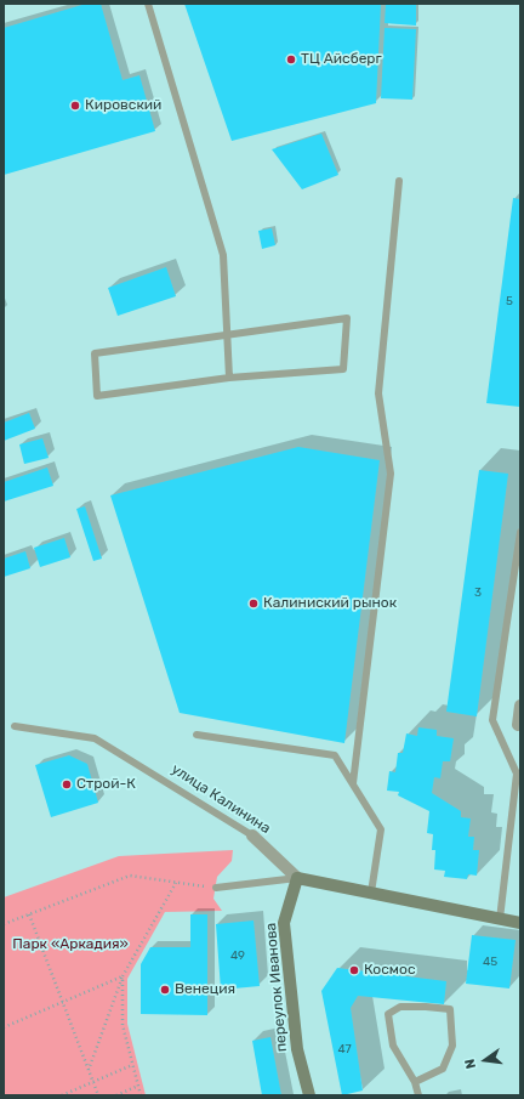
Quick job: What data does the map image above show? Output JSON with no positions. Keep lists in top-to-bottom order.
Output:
{
  "streets": {
    "street": ["улица Калинина", "переулок Иванова"]
  },
  "crossings": [
    ["улица Калинина", "переулок Иванова"]
  ],
  "parks": ["Парк «Аркадия»"],
  "places": [
    "ТЦ Айсберг",
    "Кировский",
    "Калиниский рынок",
    "Строй-К",
    "Космос",
    "Венеция"
  ],
  "house_numbers": [
    "5",
    "3",
    "49",
    "45",
    "47"
  ],
  "north": "left"
}
